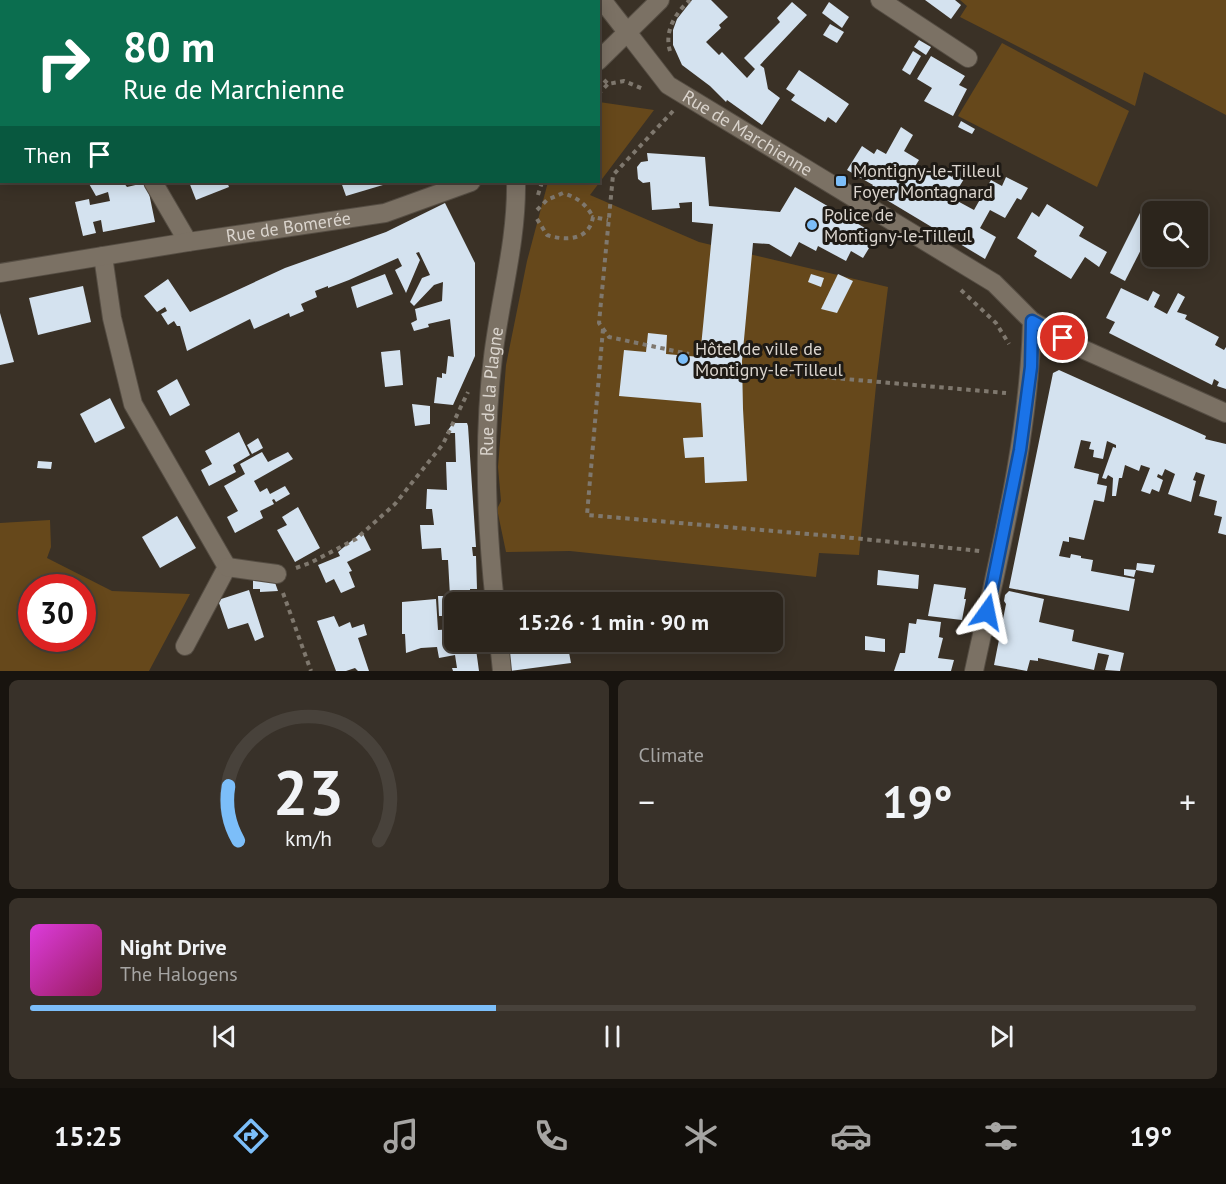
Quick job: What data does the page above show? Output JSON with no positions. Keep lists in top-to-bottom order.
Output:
{
  "streets": {
    "street": ["Rue de Marchienne", "Rue de Bomerée", "Rue de la Plagne"]
  },
  "places": {
    "transit": ["Montigny-le-Tilleul Foyer Montagnard"],
    "other": ["Police de Montigny-le-Tilleul", "Hôtel de ville de Montigny-le-Tilleul"]
  },
  "page": {
    "turn": ["80 m", "Rue de Marchienne"],
    "then": "Then",
    "limit": "30",
    "trip": "15:26 · 1 min · 90 m",
    "tile": "Climate",
    "heat": ["−", "19°", "+"],
    "song": ["Night Drive", "The Halogens"],
    "tabs": ["15:25", "19°"],
    "gauge": ["23", "km/h"]
  }
}
